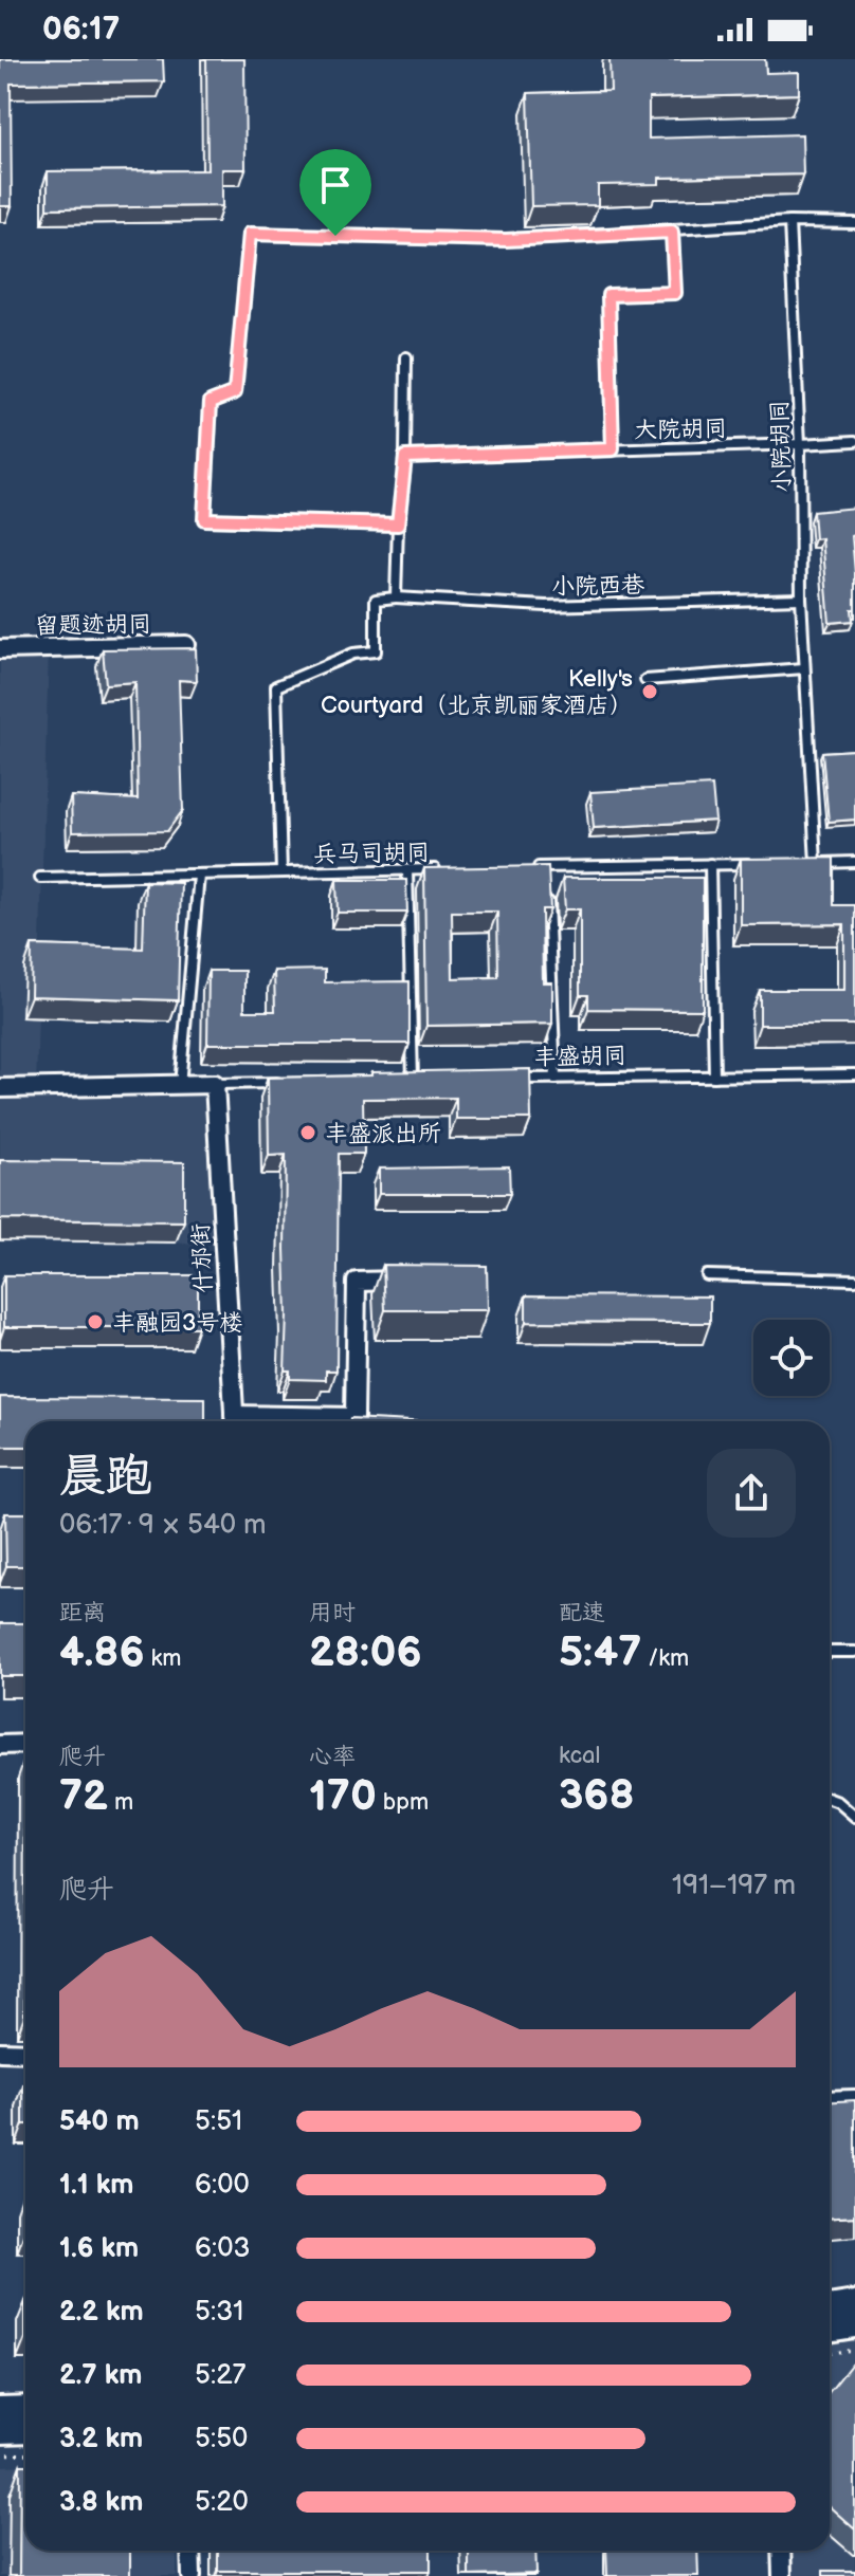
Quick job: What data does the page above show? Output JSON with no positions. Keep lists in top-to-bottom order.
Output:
{
  "streets": {
    "street": ["留题迹胡同", "什邡街"],
    "lane": [
      "大院胡同",
      "小院胡同",
      "小院西巷",
      "兵马司胡同",
      "丰盛胡同"
    ]
  },
  "crossings": [
    ["大院胡同", "小院胡同"],
    ["小院胡同", "小院西巷"]
  ],
  "places": ["Kelly's Courtyard（北京凯丽家酒店）", "丰盛派出所", "丰融园3号楼"],
  "page": {
    "status": "06:17",
    "heading": ["晨跑", "06:17 · 9 × 540 m"],
    "stats": [
      ["距离", "4.86 km"],
      ["用时", "28:06"],
      ["配速", "5:47 /km"],
      ["爬升", "72 m"],
      ["心率", "170 bpm"],
      ["kcal", "368"]
    ],
    "chart": ["爬升", "191–197 m"],
    "list": [
      {
        "name": "540 m",
        "note": "5:51"
      },
      {
        "name": "1.1 km",
        "note": "6:00"
      },
      {
        "name": "1.6 km",
        "note": "6:03"
      },
      {
        "name": "2.2 km",
        "note": "5:31"
      },
      {
        "name": "2.7 km",
        "note": "5:27"
      },
      {
        "name": "3.2 km",
        "note": "5:50"
      },
      {
        "name": "3.8 km",
        "note": "5:20"
      }
    ]
  }
}
